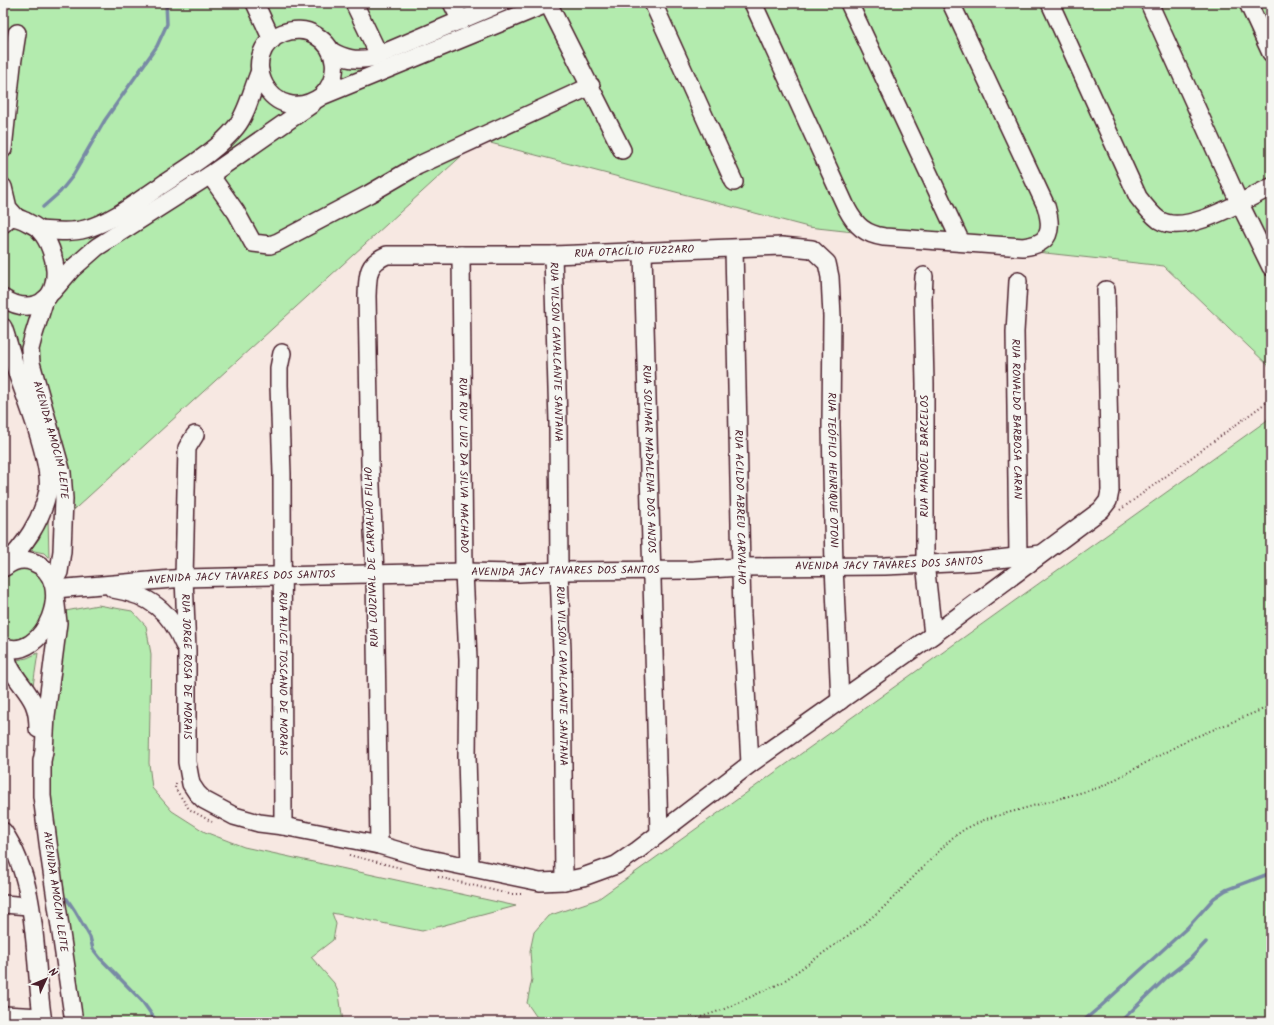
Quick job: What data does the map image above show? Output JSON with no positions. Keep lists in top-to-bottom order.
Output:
{
  "streets": {
    "street": [
      "RUA OTACÍLIO FUZZARO",
      "RUA VILSON CAVALCANTE SANTANA",
      "RUA RONALDO BARBOSA CARAN",
      "AVENIDA AMOCIM LEITE",
      "RUA MANOEL BARCELOS",
      "RUA SOLIMAR MADALENA DOS ANJOS",
      "RUA RUY LUIZ DA SILVA MACHADO",
      "RUA TEÓFILO HENRIQUE OTONI",
      "RUA ACILDO ABREU CARVALHO",
      "RUA LOUZIVAL DE CARVALHO FILHO",
      "AVENIDA JACY TAVARES DOS SANTOS",
      "RUA JORGE ROSA DE MORAIS",
      "RUA ALICE TOSCANO DE MORAIS"
    ]
  },
  "crossings": [
    ["RUA OTACÍLIO FUZZARO", "RUA VILSON CAVALCANTE SANTANA"],
    ["RUA OTACÍLIO FUZZARO", "RUA SOLIMAR MADALENA DOS ANJOS"],
    ["RUA OTACÍLIO FUZZARO", "RUA RUY LUIZ DA SILVA MACHADO"],
    ["RUA OTACÍLIO FUZZARO", "RUA TEÓFILO HENRIQUE OTONI"],
    ["RUA OTACÍLIO FUZZARO", "RUA ACILDO ABREU CARVALHO"],
    ["RUA OTACÍLIO FUZZARO", "RUA LOUZIVAL DE CARVALHO FILHO"],
    ["RUA VILSON CAVALCANTE SANTANA", "AVENIDA JACY TAVARES DOS SANTOS"],
    ["RUA RONALDO BARBOSA CARAN", "AVENIDA JACY TAVARES DOS SANTOS"],
    ["AVENIDA AMOCIM LEITE", "AVENIDA JACY TAVARES DOS SANTOS"],
    ["RUA MANOEL BARCELOS", "AVENIDA JACY TAVARES DOS SANTOS"],
    ["RUA SOLIMAR MADALENA DOS ANJOS", "AVENIDA JACY TAVARES DOS SANTOS"],
    ["RUA RUY LUIZ DA SILVA MACHADO", "AVENIDA JACY TAVARES DOS SANTOS"],
    ["RUA TEÓFILO HENRIQUE OTONI", "AVENIDA JACY TAVARES DOS SANTOS"],
    ["RUA ACILDO ABREU CARVALHO", "AVENIDA JACY TAVARES DOS SANTOS"],
    ["RUA LOUZIVAL DE CARVALHO FILHO", "AVENIDA JACY TAVARES DOS SANTOS"],
    ["AVENIDA JACY TAVARES DOS SANTOS", "RUA JORGE ROSA DE MORAIS"],
    ["AVENIDA JACY TAVARES DOS SANTOS", "RUA ALICE TOSCANO DE MORAIS"],
    ["RUA JORGE ROSA DE MORAIS", "RUA ALICE TOSCANO DE MORAIS"]
  ],
  "north": "top right"
}
